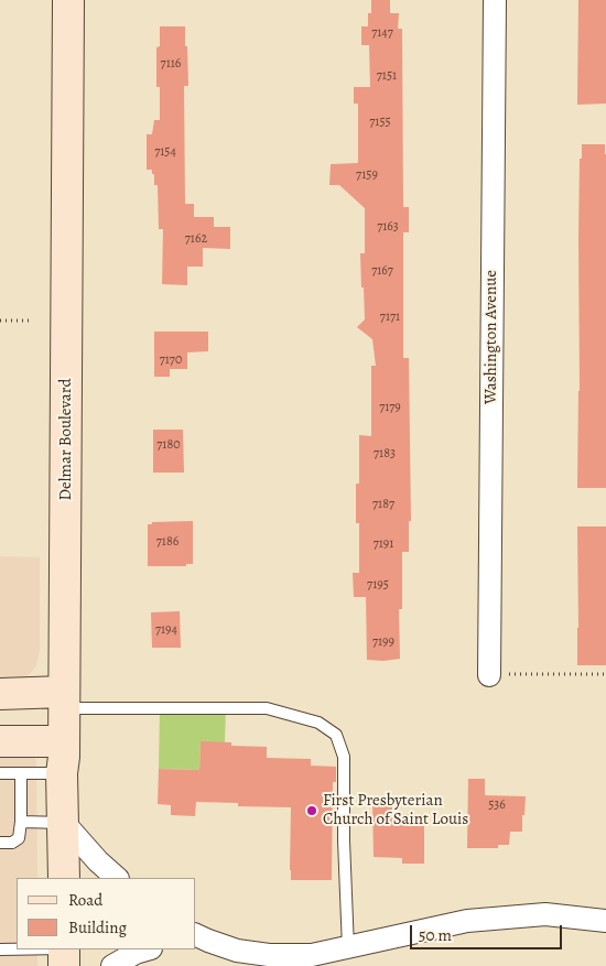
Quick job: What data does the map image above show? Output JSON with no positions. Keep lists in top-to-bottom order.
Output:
{
  "streets": {
    "main road": ["Delmar Boulevard"],
    "street": ["Washington Avenue"]
  },
  "places": ["First Presbyterian Church of Saint Louis"],
  "house_numbers": [
    "7147",
    "7116",
    "7151",
    "7155",
    "7154",
    "7159",
    "7163",
    "7162",
    "7167",
    "7171",
    "7170",
    "7179",
    "7180",
    "7183",
    "7187",
    "7186",
    "7191",
    "7195",
    "7194",
    "7199",
    "536"
  ],
  "legend": ["Road", "Building"],
  "scale_bar": "50 m"
}
